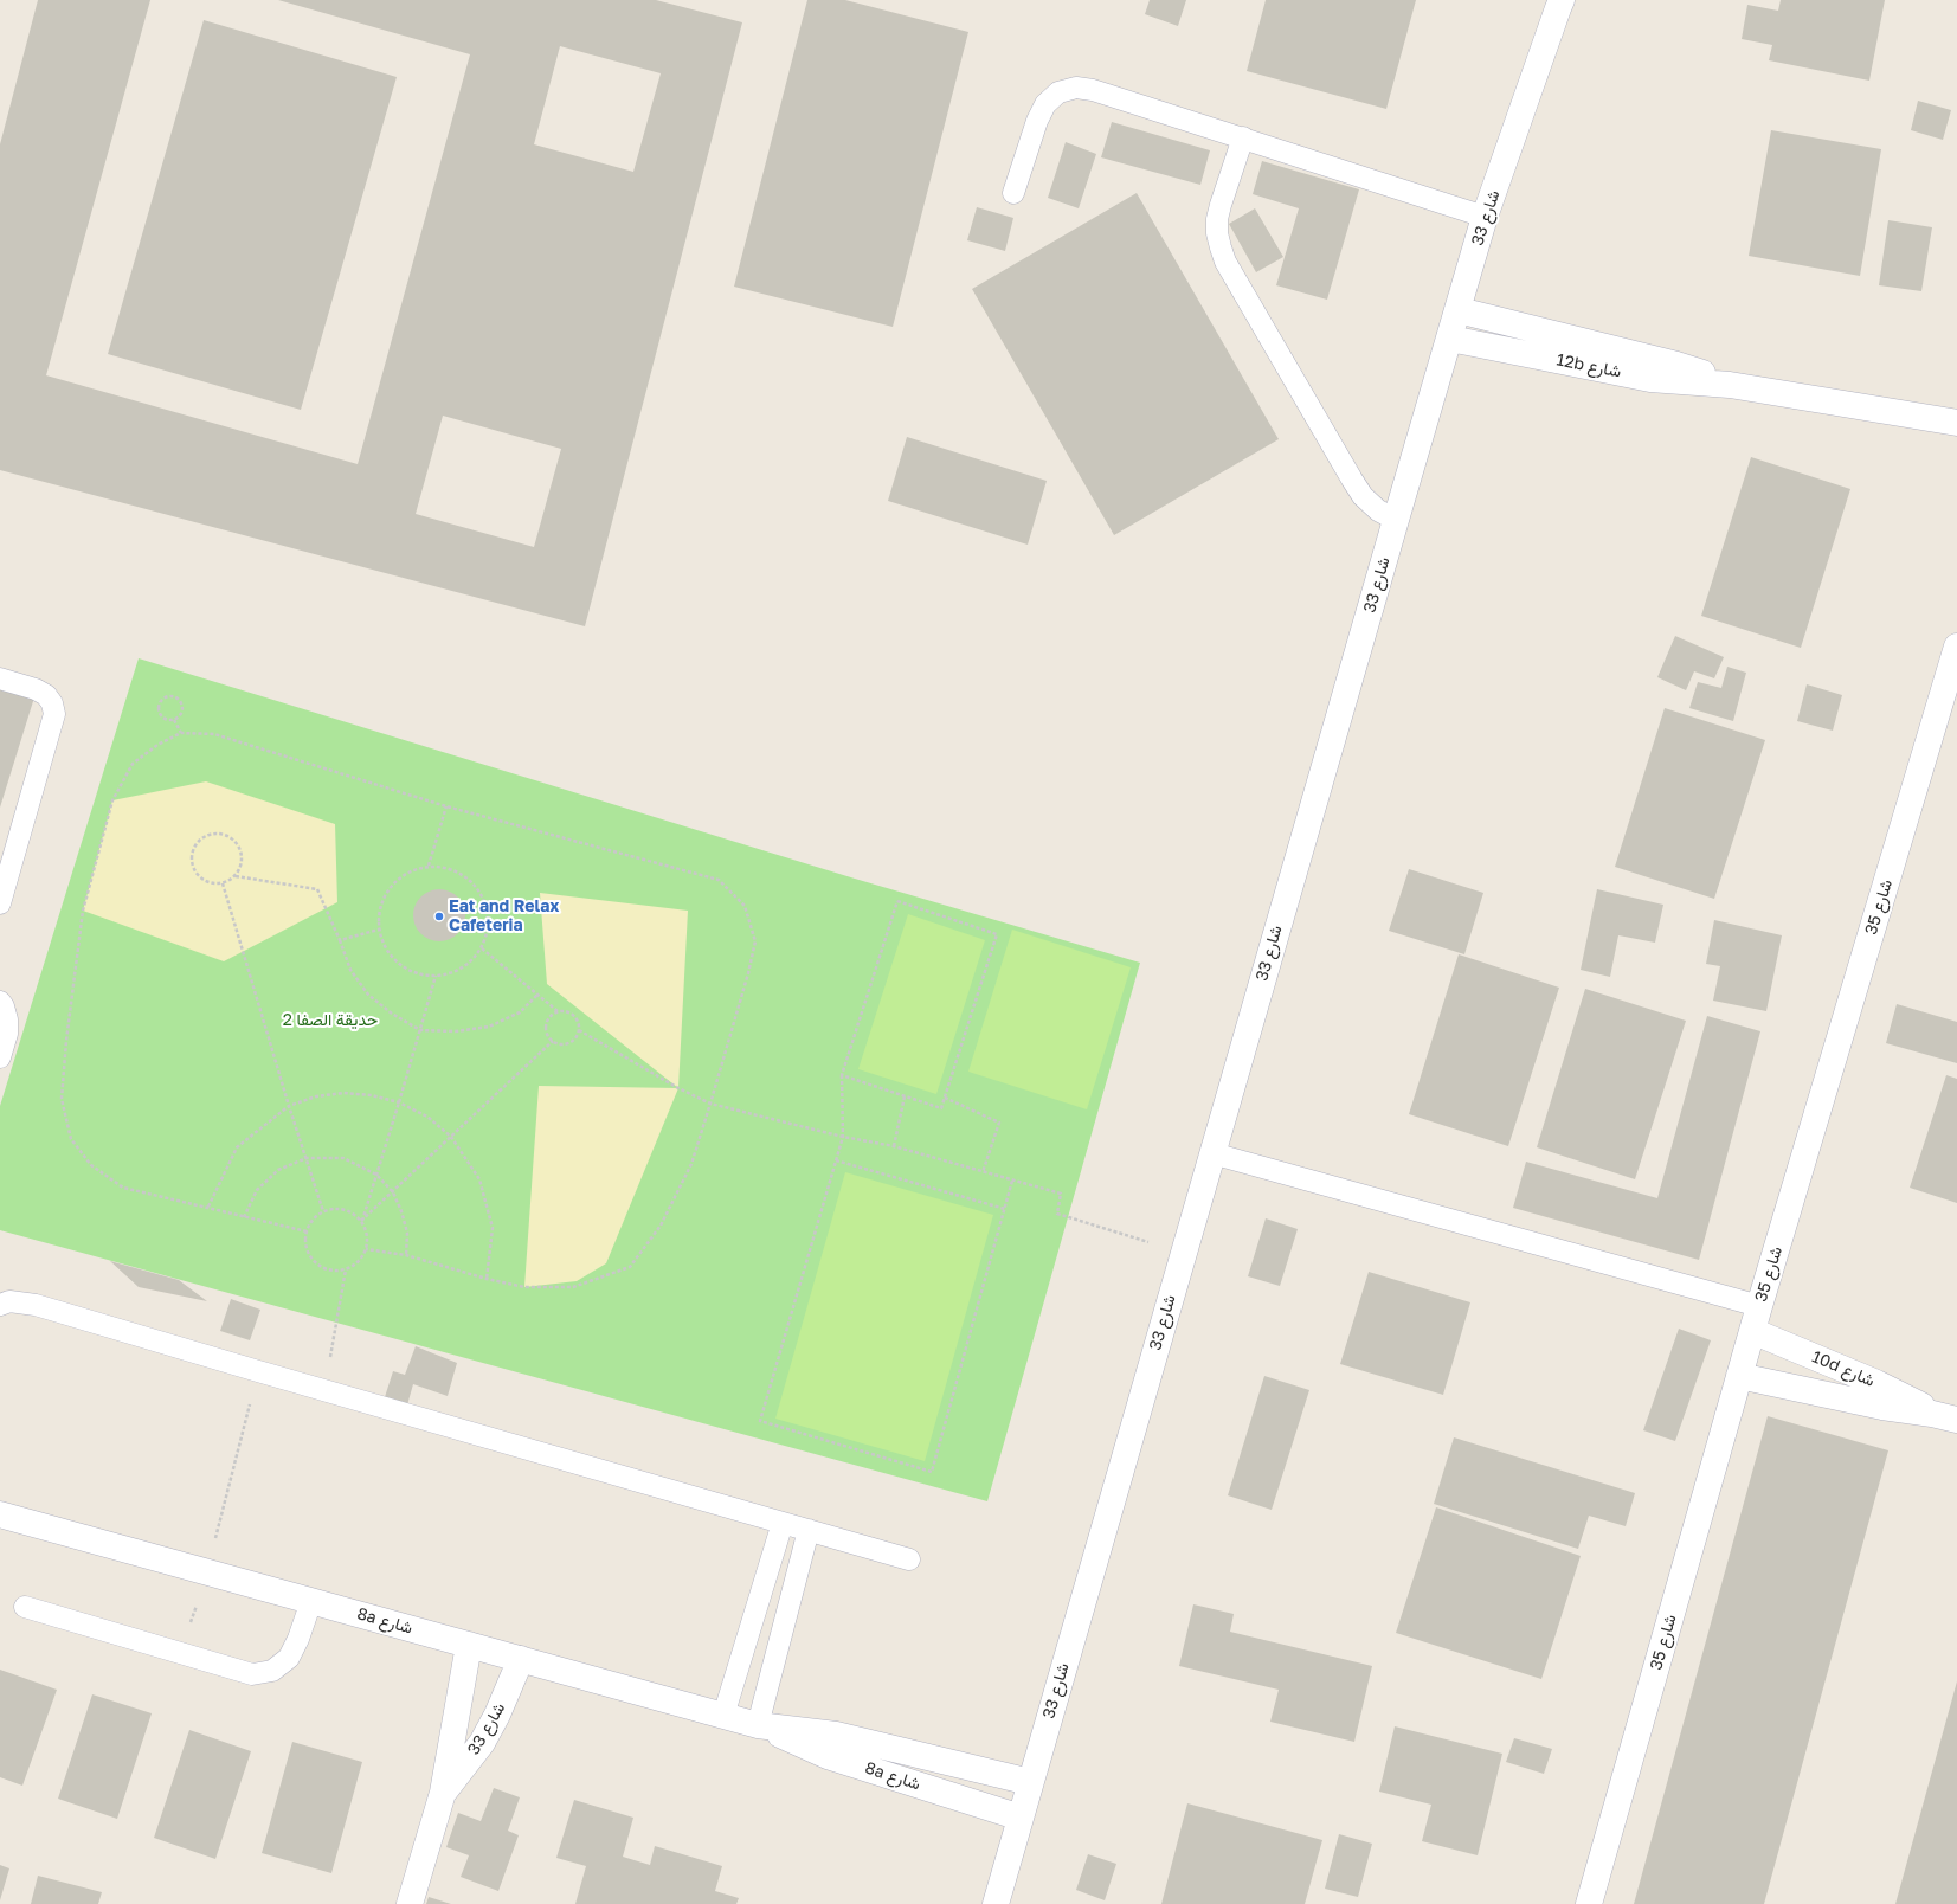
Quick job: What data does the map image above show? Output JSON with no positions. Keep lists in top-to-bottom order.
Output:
{
  "streets": {
    "street": [
      "شارع 33",
      "12b شارع",
      "شارع 35",
      "10d شارع",
      "8a شارع"
    ]
  },
  "crossings": [
    ["شارع 33", "12b شارع"],
    ["شارع 33", "8a شارع"],
    ["شارع 35", "10d شارع"]
  ],
  "parks": ["حديقة الصفا 2"],
  "places": ["Eat and Relax Cafeteria"]
}
